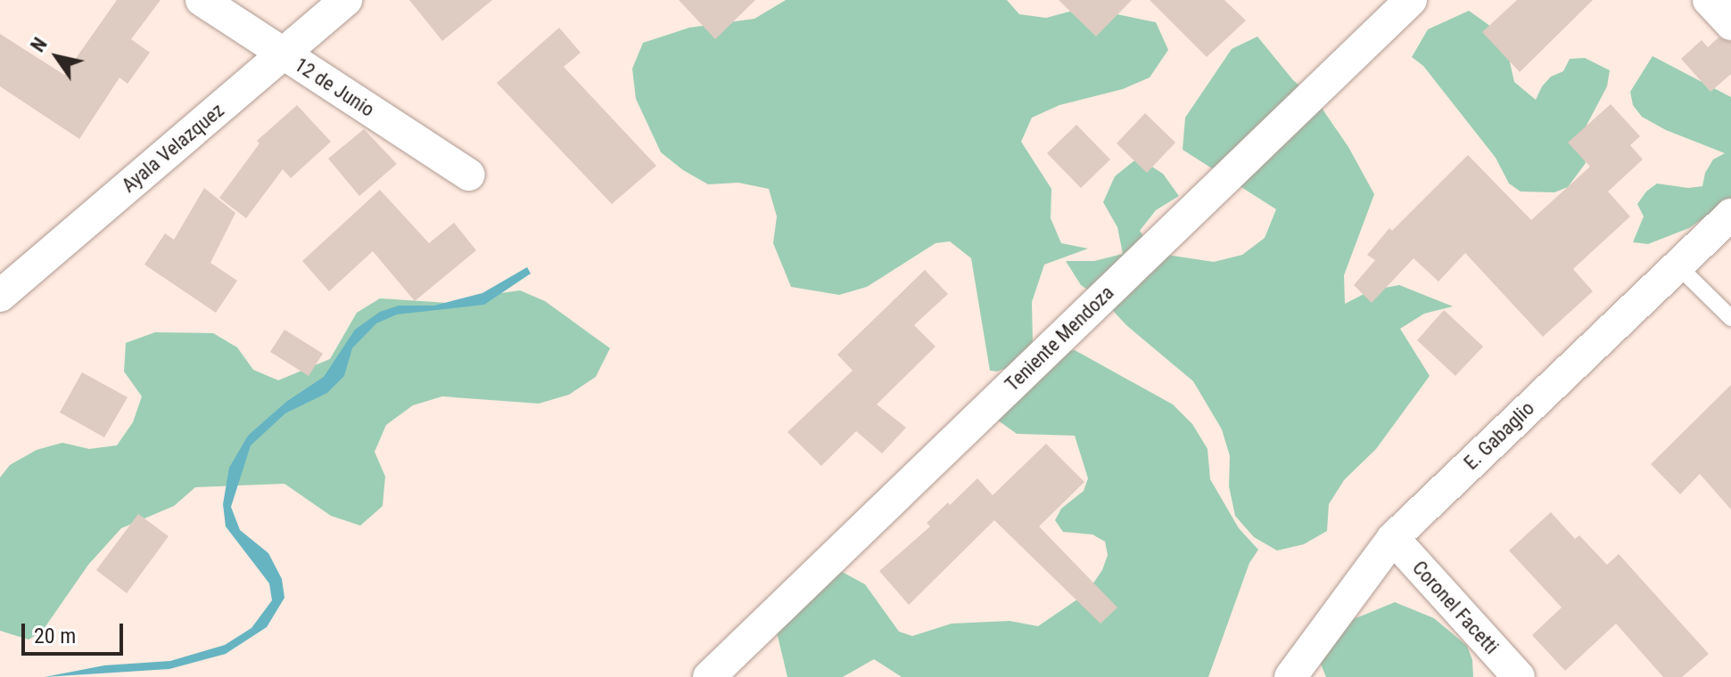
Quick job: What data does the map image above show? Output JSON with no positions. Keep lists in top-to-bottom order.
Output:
{
  "streets": {
    "street": [
      "12 de Junio",
      "Ayala Velazquez",
      "Teniente Mendoza",
      "E. Gabaglio",
      "Coronel Facetti"
    ]
  },
  "crossings": [
    ["12 de Junio", "Ayala Velazquez"],
    ["E. Gabaglio", "Coronel Facetti"]
  ],
  "scale_bar": "20 m",
  "north": "top left"
}
